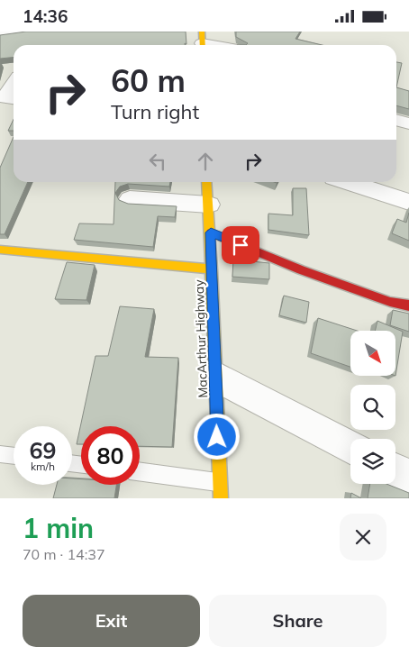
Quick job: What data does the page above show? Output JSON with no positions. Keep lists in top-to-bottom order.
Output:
{
  "streets": {
    "main road": ["MacArthur Highway"]
  },
  "north": "bottom right",
  "page": {
    "status": "14:36",
    "turn": ["60 m", "Turn right"],
    "speed": "69 km/h",
    "limit": "80",
    "heading": ["1 min", "70 m · 14:37"],
    "buttons": ["Exit", "Share"]
  }
}
